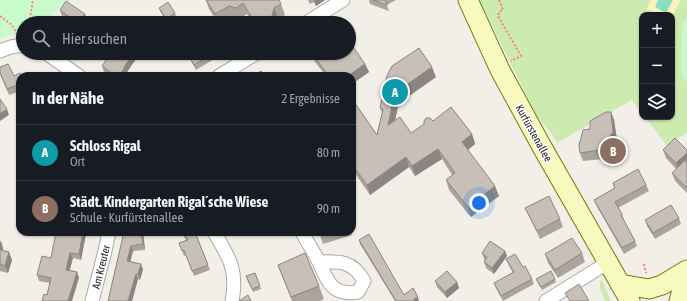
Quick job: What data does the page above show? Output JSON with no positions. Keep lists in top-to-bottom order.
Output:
{
  "streets": {
    "street": ["Kurfürstenallee", "Am Kreuter"]
  },
  "page": {
    "map_buttons": ["+", "−"],
    "search": "Hier suchen",
    "heading": ["In der Nähe", "2 Ergebnisse"],
    "pins": ["A", "B"],
    "list": [
      {
        "mark": "A",
        "name": "Schloss Rigal",
        "note": "Ort",
        "value": "80 m"
      },
      {
        "mark": "B",
        "name": "Städt. Kindergarten Rigal´sche Wiese",
        "note": "Schule · Kurfürstenallee",
        "value": "90 m"
      }
    ]
  }
}
